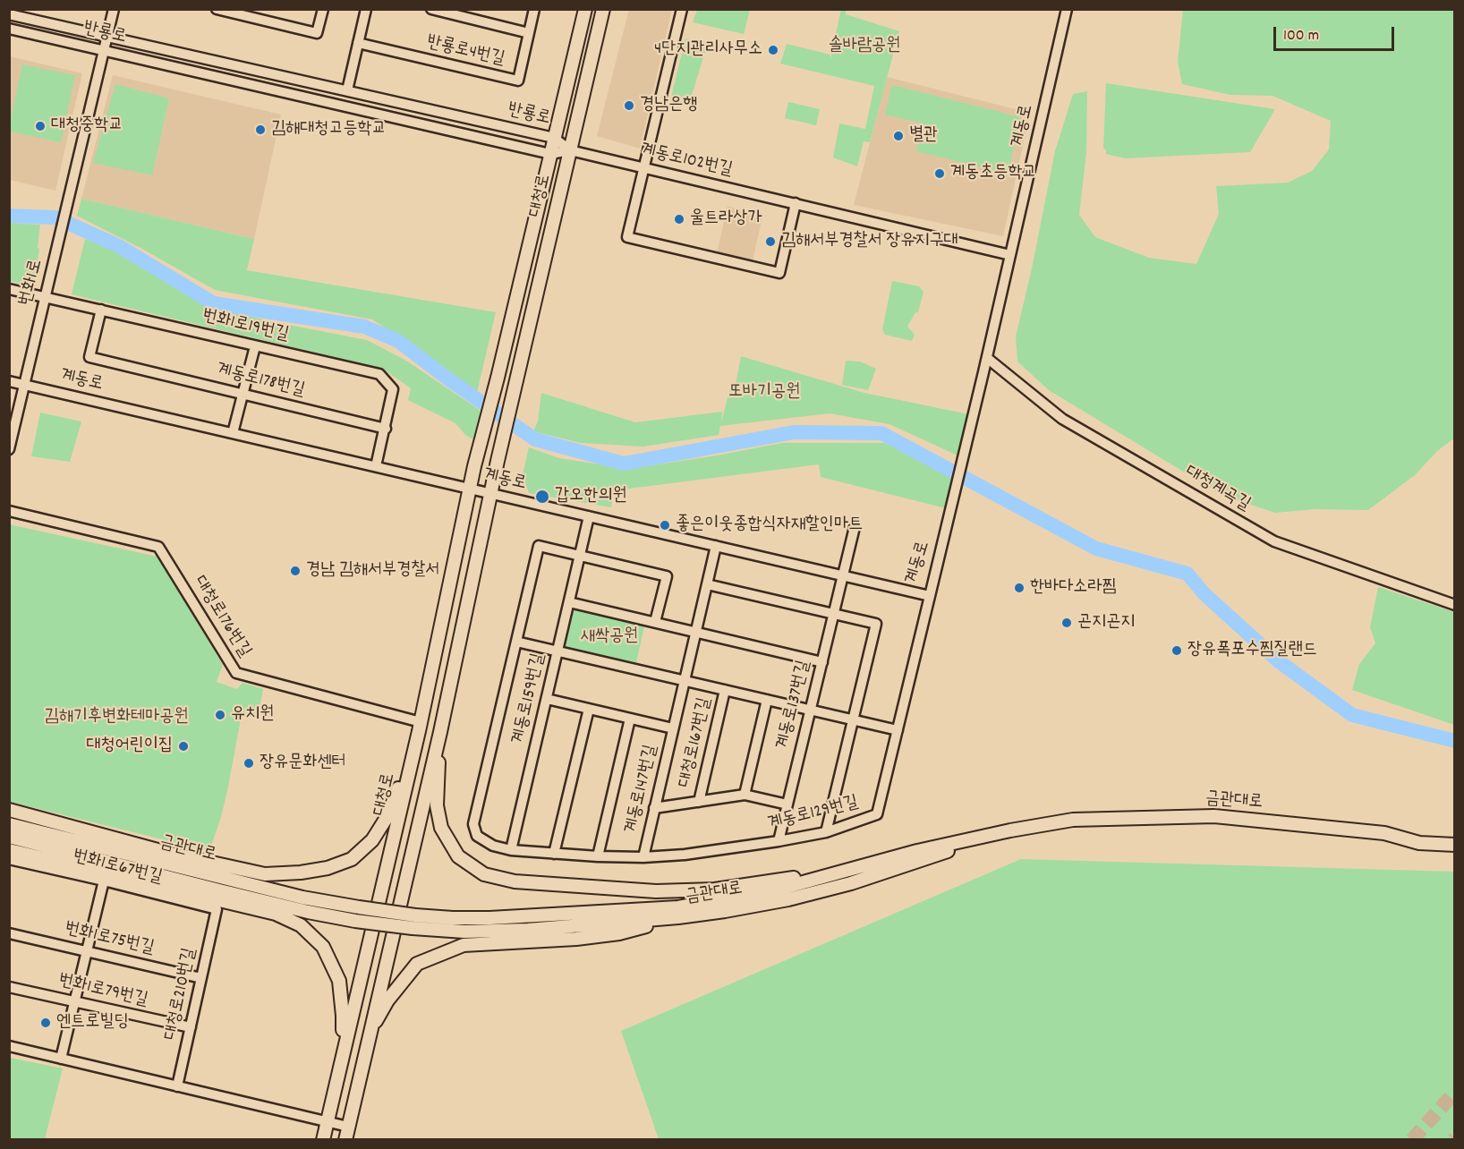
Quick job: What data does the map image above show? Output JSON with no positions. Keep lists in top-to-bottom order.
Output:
{
  "streets": {
    "main road": ["대청로", "금관대로"],
    "street": [
      "반룡로",
      "반룡로4번길",
      "계동로",
      "계동로102번길",
      "번화1로",
      "번화1로19번길",
      "계동로178번길",
      "대청계곡길",
      "대청로176번길",
      "계동로159번길",
      "계동로137번길",
      "대청로167번길",
      "계동로147번길",
      "계동로129번길",
      "번화1로67번길",
      "번화1로75번길",
      "번화1로79번길",
      "대청로210번길"
    ]
  },
  "crossings": [
    ["반룡로", "계동로102번길"],
    ["반룡로", "대청로"],
    ["반룡로", "번화1로"],
    ["계동로", "계동로102번길"],
    ["계동로", "대청로"],
    ["계동로", "번화1로"],
    ["계동로", "대청계곡길"],
    ["계동로", "계동로159번길"],
    ["계동로", "계동로137번길"],
    ["계동로", "계동로147번길"],
    ["계동로", "계동로129번길"],
    ["계동로102번길", "대청로"],
    ["대청로", "대청로176번길"],
    ["번화1로", "번화1로19번길"],
    ["번화1로19번길", "계동로178번길"],
    ["계동로159번길", "대청로167번길"],
    ["계동로159번길", "계동로147번길"],
    ["계동로159번길", "계동로129번길"],
    ["계동로137번길", "대청로167번길"],
    ["계동로137번길", "계동로129번길"],
    ["대청로167번길", "계동로147번길"],
    ["대청로167번길", "계동로129번길"],
    ["계동로147번길", "계동로129번길"],
    ["번화1로67번길", "대청로210번길"],
    ["번화1로75번길", "대청로210번길"],
    ["번화1로79번길", "대청로210번길"]
  ],
  "parks": [
    "솔바람공원",
    "또바기공원",
    "새싹공원",
    "김해기후변화테마공원"
  ],
  "places": [
    "4단지관리사무소",
    "경남은행",
    "대청중학교",
    "김해대청고등학교",
    "별관",
    "계동초등학교",
    "울트라상가",
    "김해서부경찰서 장유지구대",
    "갑오한의원",
    "좋은이웃종합식자재할인마트",
    "경남 김해서부경찰서",
    "한바다소라찜",
    "곤지곤지",
    "장유폭포수찜질랜드",
    "유치원",
    "대청어린이집",
    "장유문화센터",
    "엔트로빌딩"
  ],
  "scale_bar": "100 m"
}
